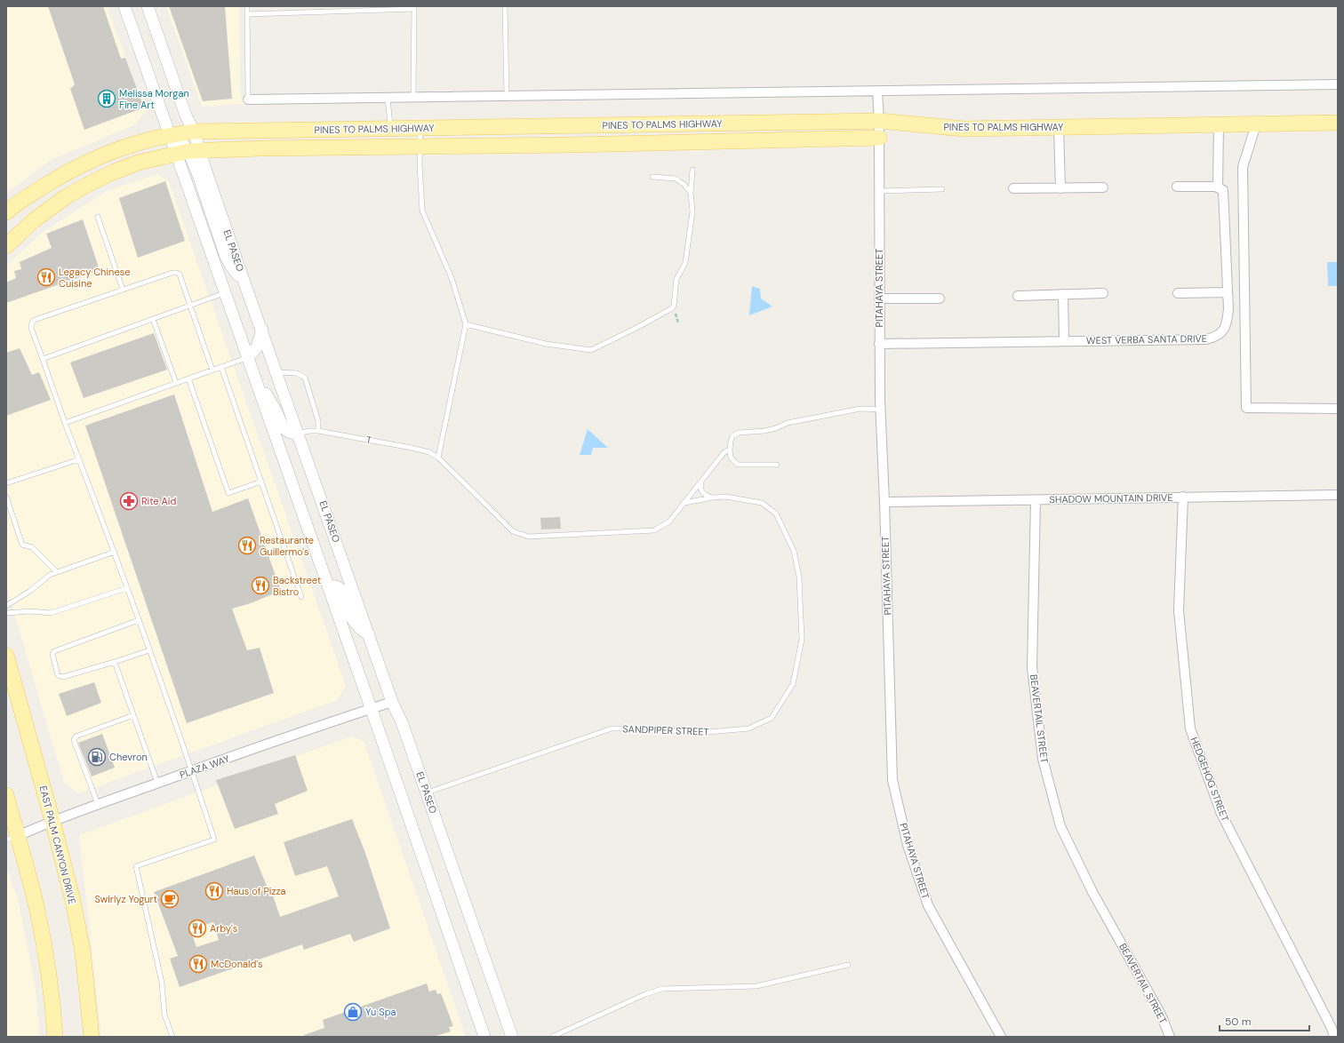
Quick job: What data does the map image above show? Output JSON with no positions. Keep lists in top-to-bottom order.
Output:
{
  "streets": {
    "main road": ["PINES TO PALMS HIGHWAY", "EAST PALM CANYON DRIVE"],
    "street": [
      "EL PASEO",
      "PITAHAYA STREET",
      "WEST VERBA SANTA DRIVE",
      "SHADOW MOUNTAIN DRIVE",
      "BEAVERTAIL STREET",
      "PLAZA WAY",
      "HEDGEHOG STREET"
    ],
    "lane": ["T", "SANDPIPER STREET"]
  },
  "crossings": [
    ["PINES TO PALMS HIGHWAY", "EL PASEO"],
    ["PINES TO PALMS HIGHWAY", "PITAHAYA STREET"],
    ["EL PASEO", "T"],
    ["EL PASEO", "SANDPIPER STREET"],
    ["EL PASEO", "PLAZA WAY"],
    ["PITAHAYA STREET", "WEST VERBA SANTA DRIVE"],
    ["PITAHAYA STREET", "SHADOW MOUNTAIN DRIVE"],
    ["SHADOW MOUNTAIN DRIVE", "BEAVERTAIL STREET"],
    ["SHADOW MOUNTAIN DRIVE", "HEDGEHOG STREET"],
    ["PLAZA WAY", "EAST PALM CANYON DRIVE"]
  ],
  "places": {
    "building": ["Melissa Morgan Fine Art"],
    "restaurant": [
      "Legacy Chinese Cuisine",
      "Restaurante Guillermo's",
      "Backstreet Bistro",
      "Haus of Pizza",
      "Arby's",
      "McDonald's"
    ],
    "pharmacy": ["Rite Aid"],
    "fuel station": ["Chevron"],
    "cafe": ["Swirlyz Yogurt"],
    "shop": ["Yu Spa"]
  },
  "scale_bar": "50 m"
}
